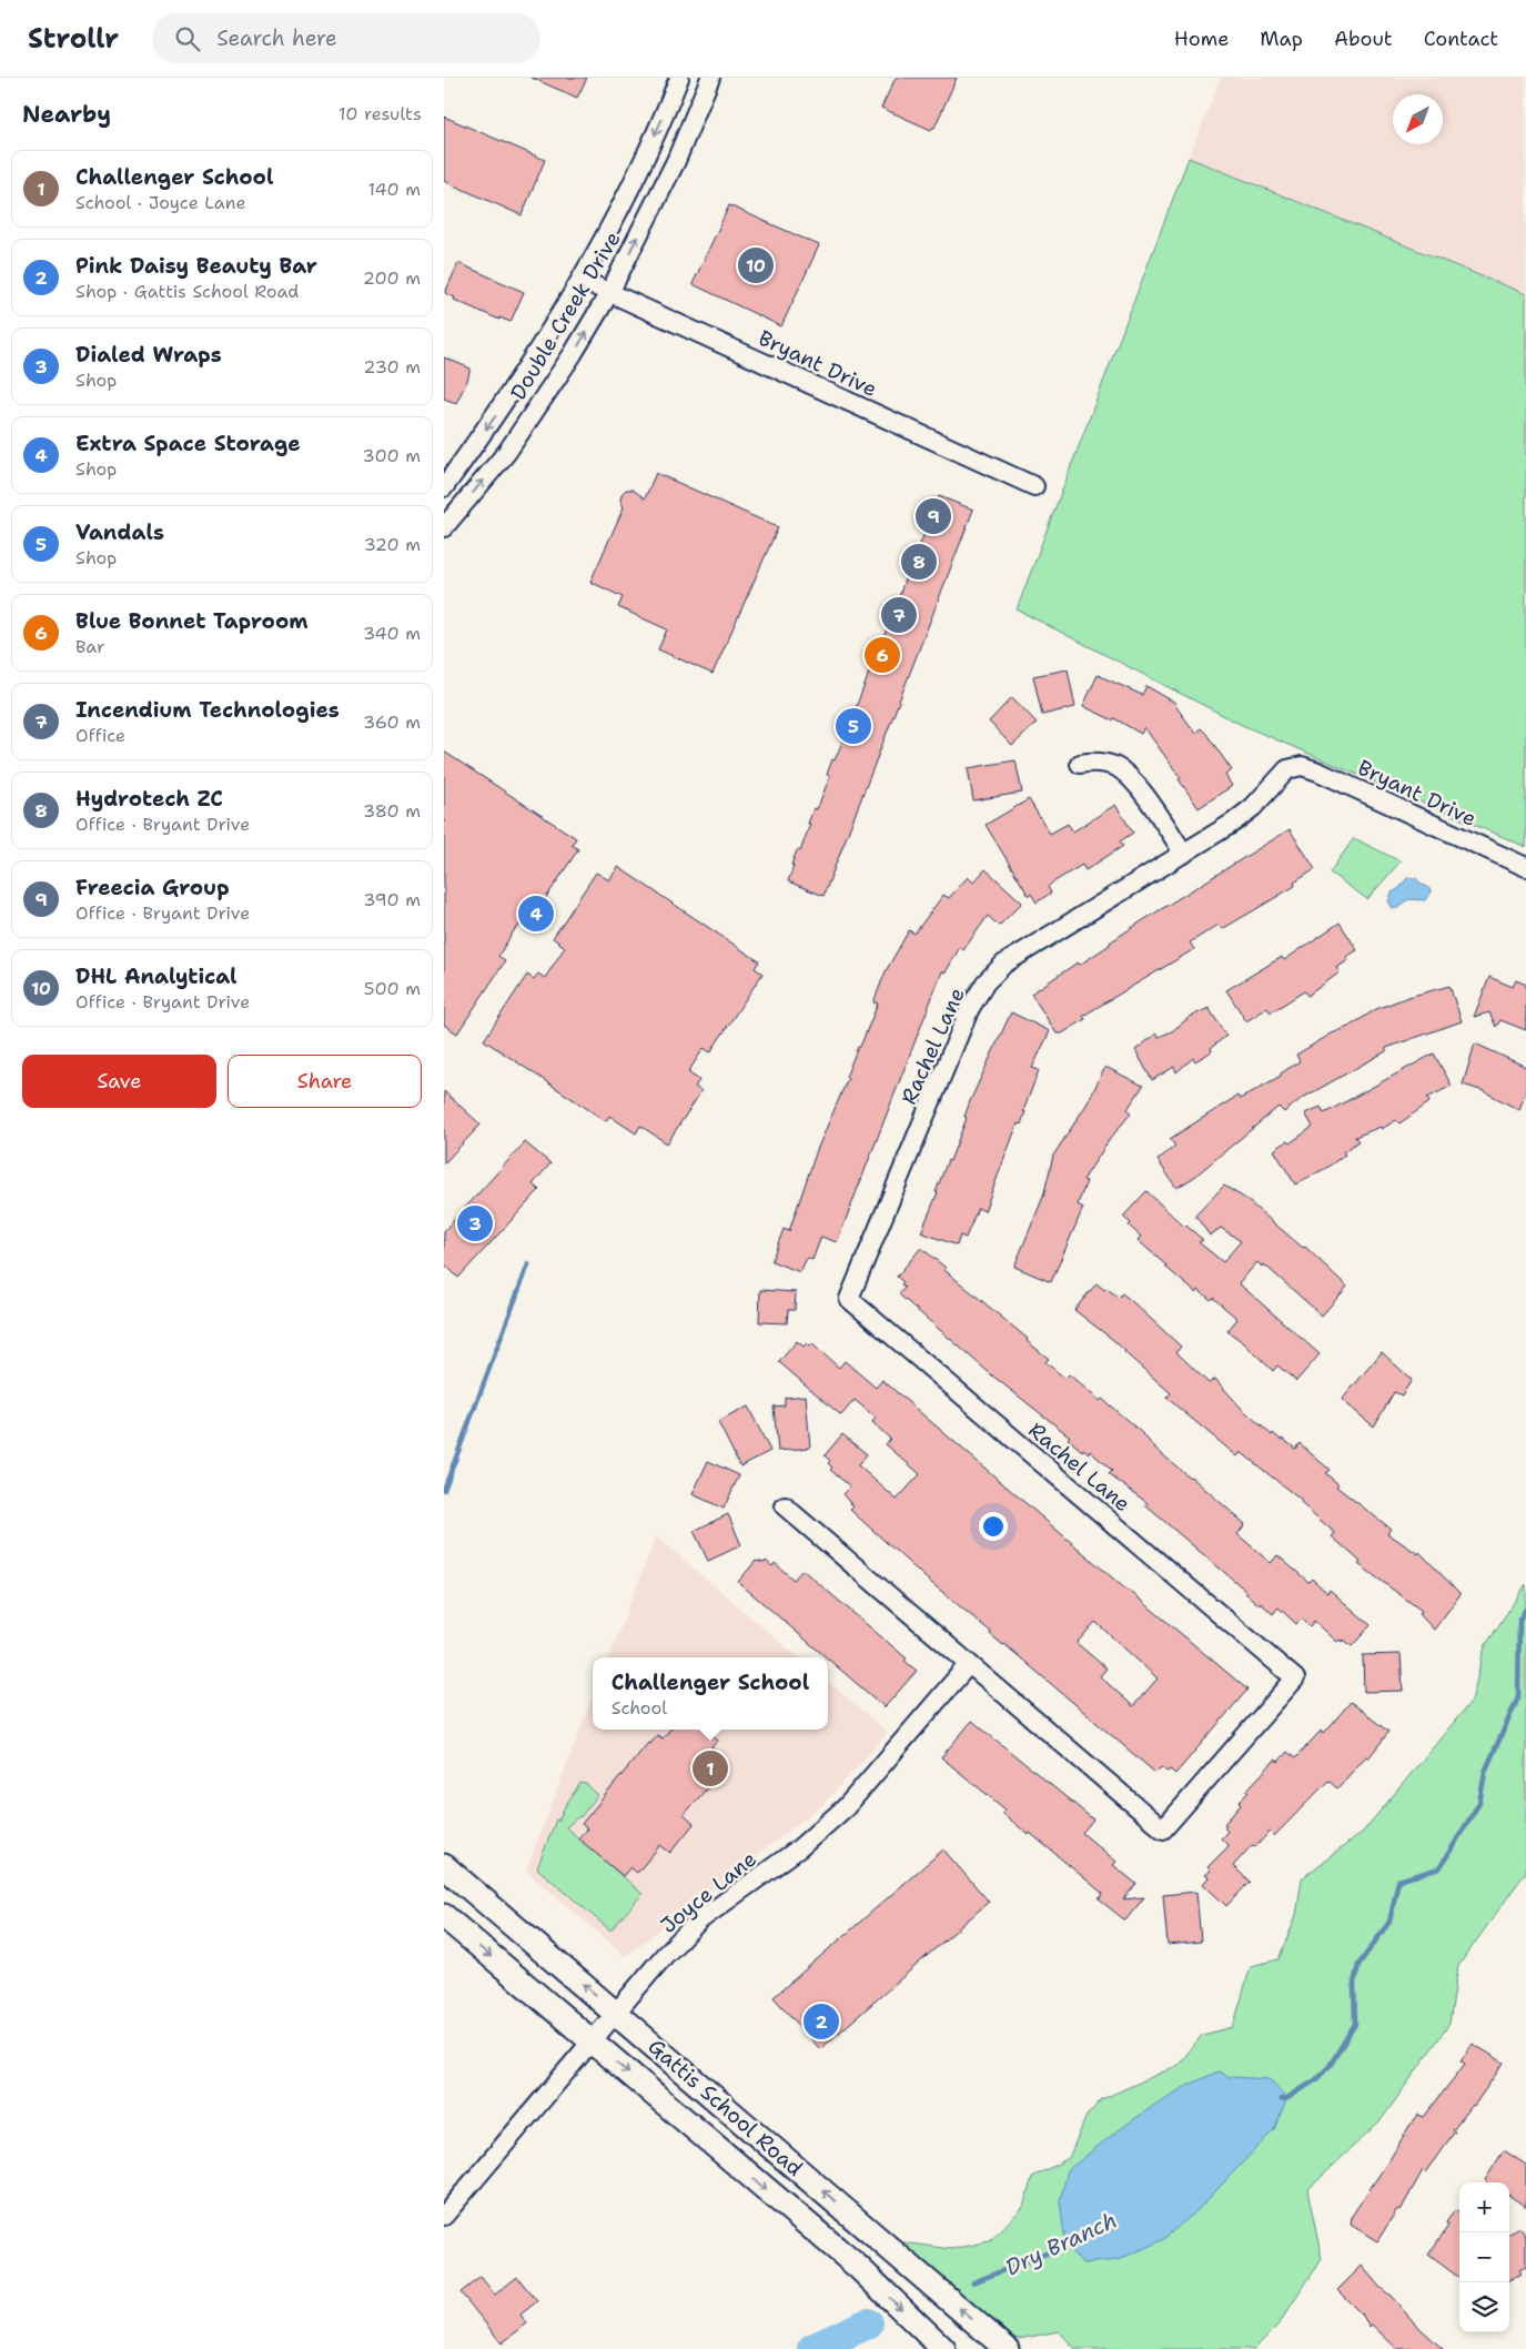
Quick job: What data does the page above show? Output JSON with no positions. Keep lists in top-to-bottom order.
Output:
{
  "streets": {
    "main road": ["Gattis School Road"],
    "street": [
      "Double Creek Drive",
      "Bryant Drive",
      "Rachel Lane",
      "Joyce Lane"
    ]
  },
  "crossings": [
    ["Double Creek Drive", "Bryant Drive"],
    ["Bryant Drive", "Rachel Lane"],
    ["Rachel Lane", "Joyce Lane"],
    ["Joyce Lane", "Gattis School Road"]
  ],
  "water": ["Dry Branch"],
  "north": "bottom left",
  "page": {
    "header": "Strollr",
    "search": "Search here",
    "nav": [
      "Home",
      "Map",
      "About",
      "Contact"
    ],
    "heading": ["Nearby", "10 results"],
    "list": [
      {
        "mark": "1",
        "name": "Challenger School",
        "note": "School · Joyce Lane",
        "value": "140 m"
      },
      {
        "mark": "2",
        "name": "Pink Daisy Beauty Bar",
        "note": "Shop · Gattis School Road",
        "value": "200 m"
      },
      {
        "mark": "3",
        "name": "Dialed Wraps",
        "note": "Shop",
        "value": "230 m"
      },
      {
        "mark": "4",
        "name": "Extra Space Storage",
        "note": "Shop",
        "value": "300 m"
      },
      {
        "mark": "5",
        "name": "Vandals",
        "note": "Shop",
        "value": "320 m"
      },
      {
        "mark": "6",
        "name": "Blue Bonnet Taproom",
        "note": "Bar",
        "value": "340 m"
      },
      {
        "mark": "7",
        "name": "Incendium Technologies",
        "note": "Office",
        "value": "360 m"
      },
      {
        "mark": "8",
        "name": "Hydrotech ZC",
        "note": "Office · Bryant Drive",
        "value": "380 m"
      },
      {
        "mark": "9",
        "name": "Freecia Group",
        "note": "Office · Bryant Drive",
        "value": "390 m"
      },
      {
        "mark": "10",
        "name": "DHL Analytical",
        "note": "Office · Bryant Drive",
        "value": "500 m"
      }
    ],
    "pins": [
      "10",
      "9",
      "8",
      "7",
      "6",
      "5",
      "4",
      "3",
      "1",
      "2"
    ],
    "buttons": ["Save", "Share"],
    "popup": ["Challenger School", "School"],
    "map_buttons": ["+", "−"]
  }
}
